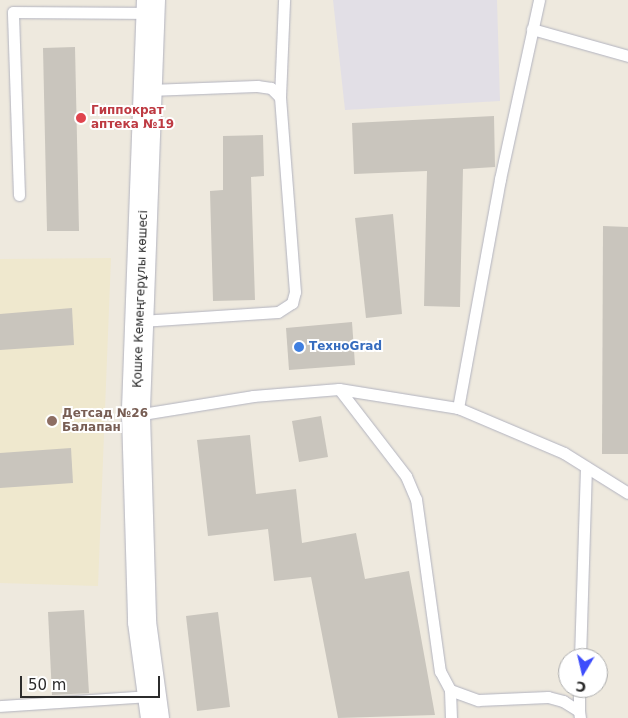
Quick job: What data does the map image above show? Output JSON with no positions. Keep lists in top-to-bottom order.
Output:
{
  "streets": {
    "street": ["Қошке Кемеңгерұлы көшесі"]
  },
  "places": ["Гиппократ аптека №19", "ТехноGrad", "Детсад №26 Балапан"],
  "scale_bar": "50 m",
  "north": "bottom"
}
